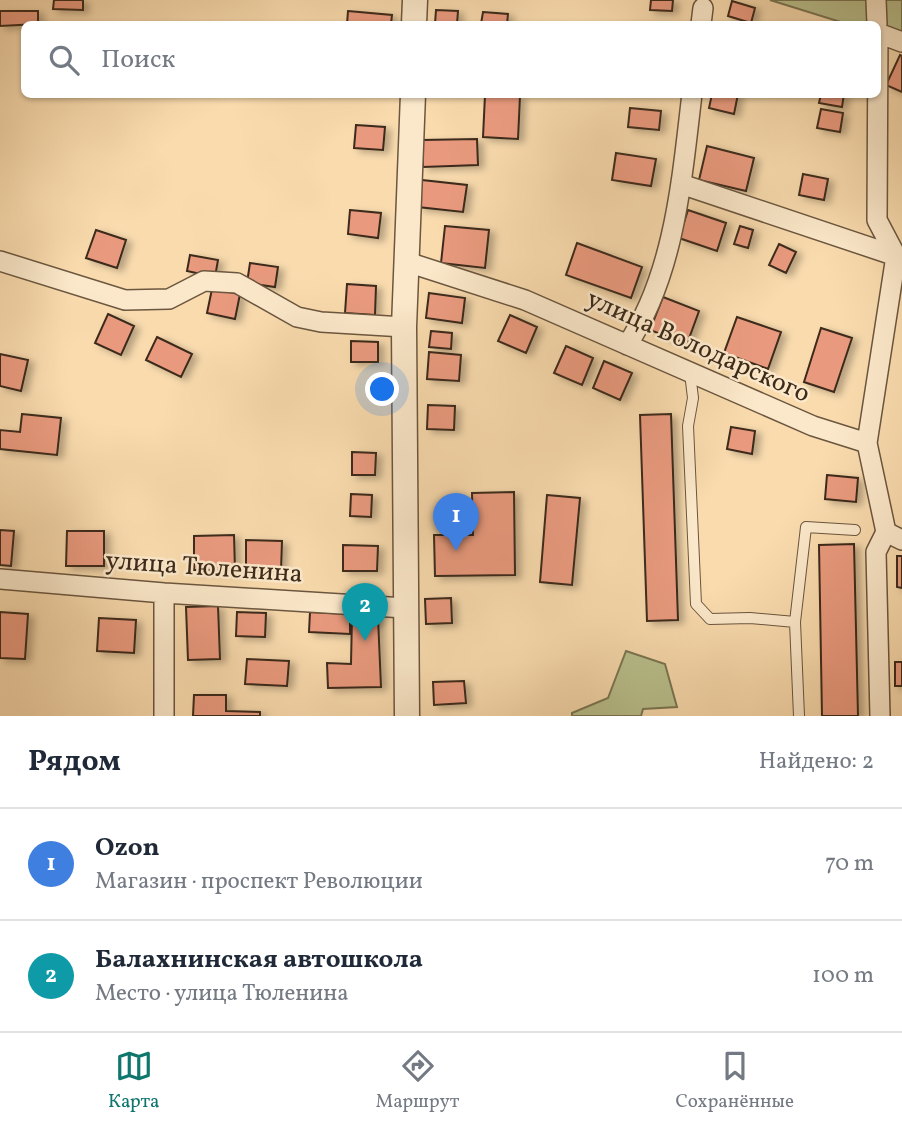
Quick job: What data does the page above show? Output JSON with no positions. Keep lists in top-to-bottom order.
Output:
{
  "streets": {
    "street": ["улица Володарского", "улица Тюленина"]
  },
  "page": {
    "search": "Поиск",
    "pins": ["1", "2"],
    "heading": ["Рядом", "Найдено: 2"],
    "list": [
      {
        "mark": "1",
        "name": "Ozon",
        "note": "Магазин · проспект Революции",
        "value": "70 m"
      },
      {
        "mark": "2",
        "name": "Балахнинская автошкола",
        "note": "Место · улица Тюленина",
        "value": "100 m"
      }
    ],
    "nav": ["Карта", "Маршрут", "Сохранённые"]
  }
}
